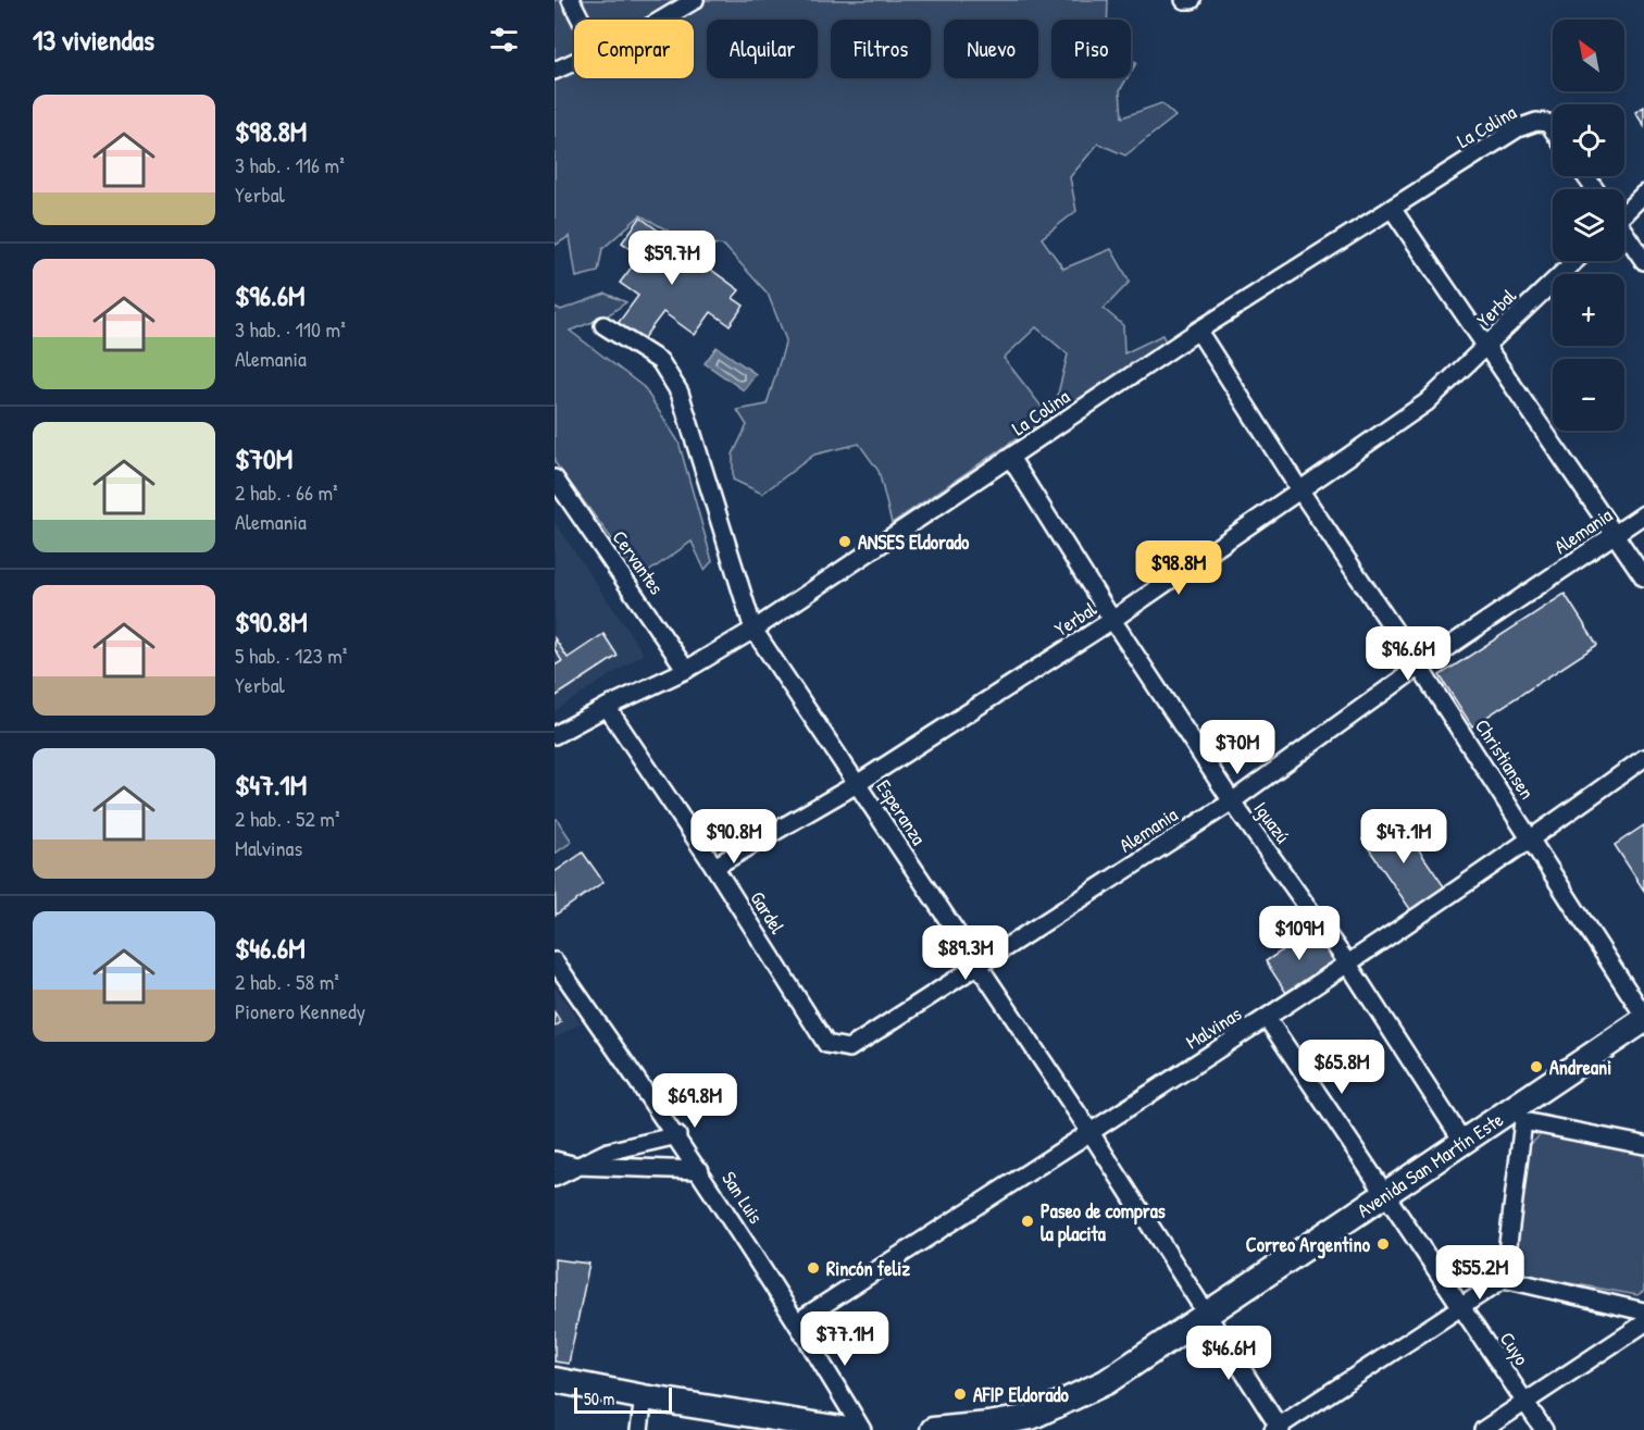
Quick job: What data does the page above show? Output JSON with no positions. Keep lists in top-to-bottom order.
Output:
{
  "streets": {
    "main road": ["Avenida San Martín Este"],
    "street": [
      "La Colina",
      "Yerbal",
      "Alemania",
      "Cervantes",
      "Christiansen",
      "Esperanza",
      "Iguazú",
      "Gardel",
      "Malvinas",
      "San Luis",
      "Cuyo"
    ]
  },
  "crossings": [
    ["La Colina", "Cervantes"],
    ["La Colina", "Christiansen"],
    ["La Colina", "Esperanza"],
    ["La Colina", "Iguazú"],
    ["La Colina", "Gardel"],
    ["Yerbal", "Christiansen"],
    ["Yerbal", "Esperanza"],
    ["Yerbal", "Iguazú"],
    ["Yerbal", "Gardel"],
    ["Alemania", "Christiansen"],
    ["Alemania", "Esperanza"],
    ["Alemania", "Iguazú"],
    ["Alemania", "Gardel"],
    ["Christiansen", "Malvinas"],
    ["Christiansen", "Avenida San Martín Este"],
    ["Esperanza", "Malvinas"],
    ["Esperanza", "Avenida San Martín Este"],
    ["Iguazú", "Malvinas"],
    ["Iguazú", "Avenida San Martín Este"],
    ["Malvinas", "San Luis"],
    ["Malvinas", "Cuyo"],
    ["Avenida San Martín Este", "Cuyo"]
  ],
  "places": [
    "ANSES Eldorado",
    "Andreani",
    "Paseo de compras la placita",
    "Correo Argentino",
    "Rincón feliz",
    "AFIP Eldorado"
  ],
  "scale_bar": "50 m",
  "north": "top left",
  "page": {
    "heading": "13 viviendas",
    "map_buttons": ["+", "−"],
    "chip": [
      "Comprar",
      "Alquilar",
      "Filtros",
      "Nuevo",
      "Piso"
    ],
    "list": [
      {
        "name": "$98.8M",
        "note": "3 hab. · 116 m² · Yerbal"
      },
      {
        "name": "$96.6M",
        "note": "3 hab. · 110 m² · Alemania"
      },
      {
        "name": "$70M",
        "note": "2 hab. · 66 m² · Alemania"
      },
      {
        "name": "$90.8M",
        "note": "5 hab. · 123 m² · Yerbal"
      },
      {
        "name": "$47.1M",
        "note": "2 hab. · 52 m² · Malvinas"
      },
      {
        "name": "$46.6M",
        "note": "2 hab. · 58 m² · Pionero Kennedy"
      }
    ],
    "price": [
      "$59.7M",
      "$98.8M",
      "$96.6M",
      "$70M",
      "$90.8M",
      "$47.1M",
      "$109M",
      "$89.3M",
      "$65.8M",
      "$69.8M",
      "$55.2M",
      "$77.1M",
      "$46.6M"
    ],
    "scale": "50 m"
  }
}
